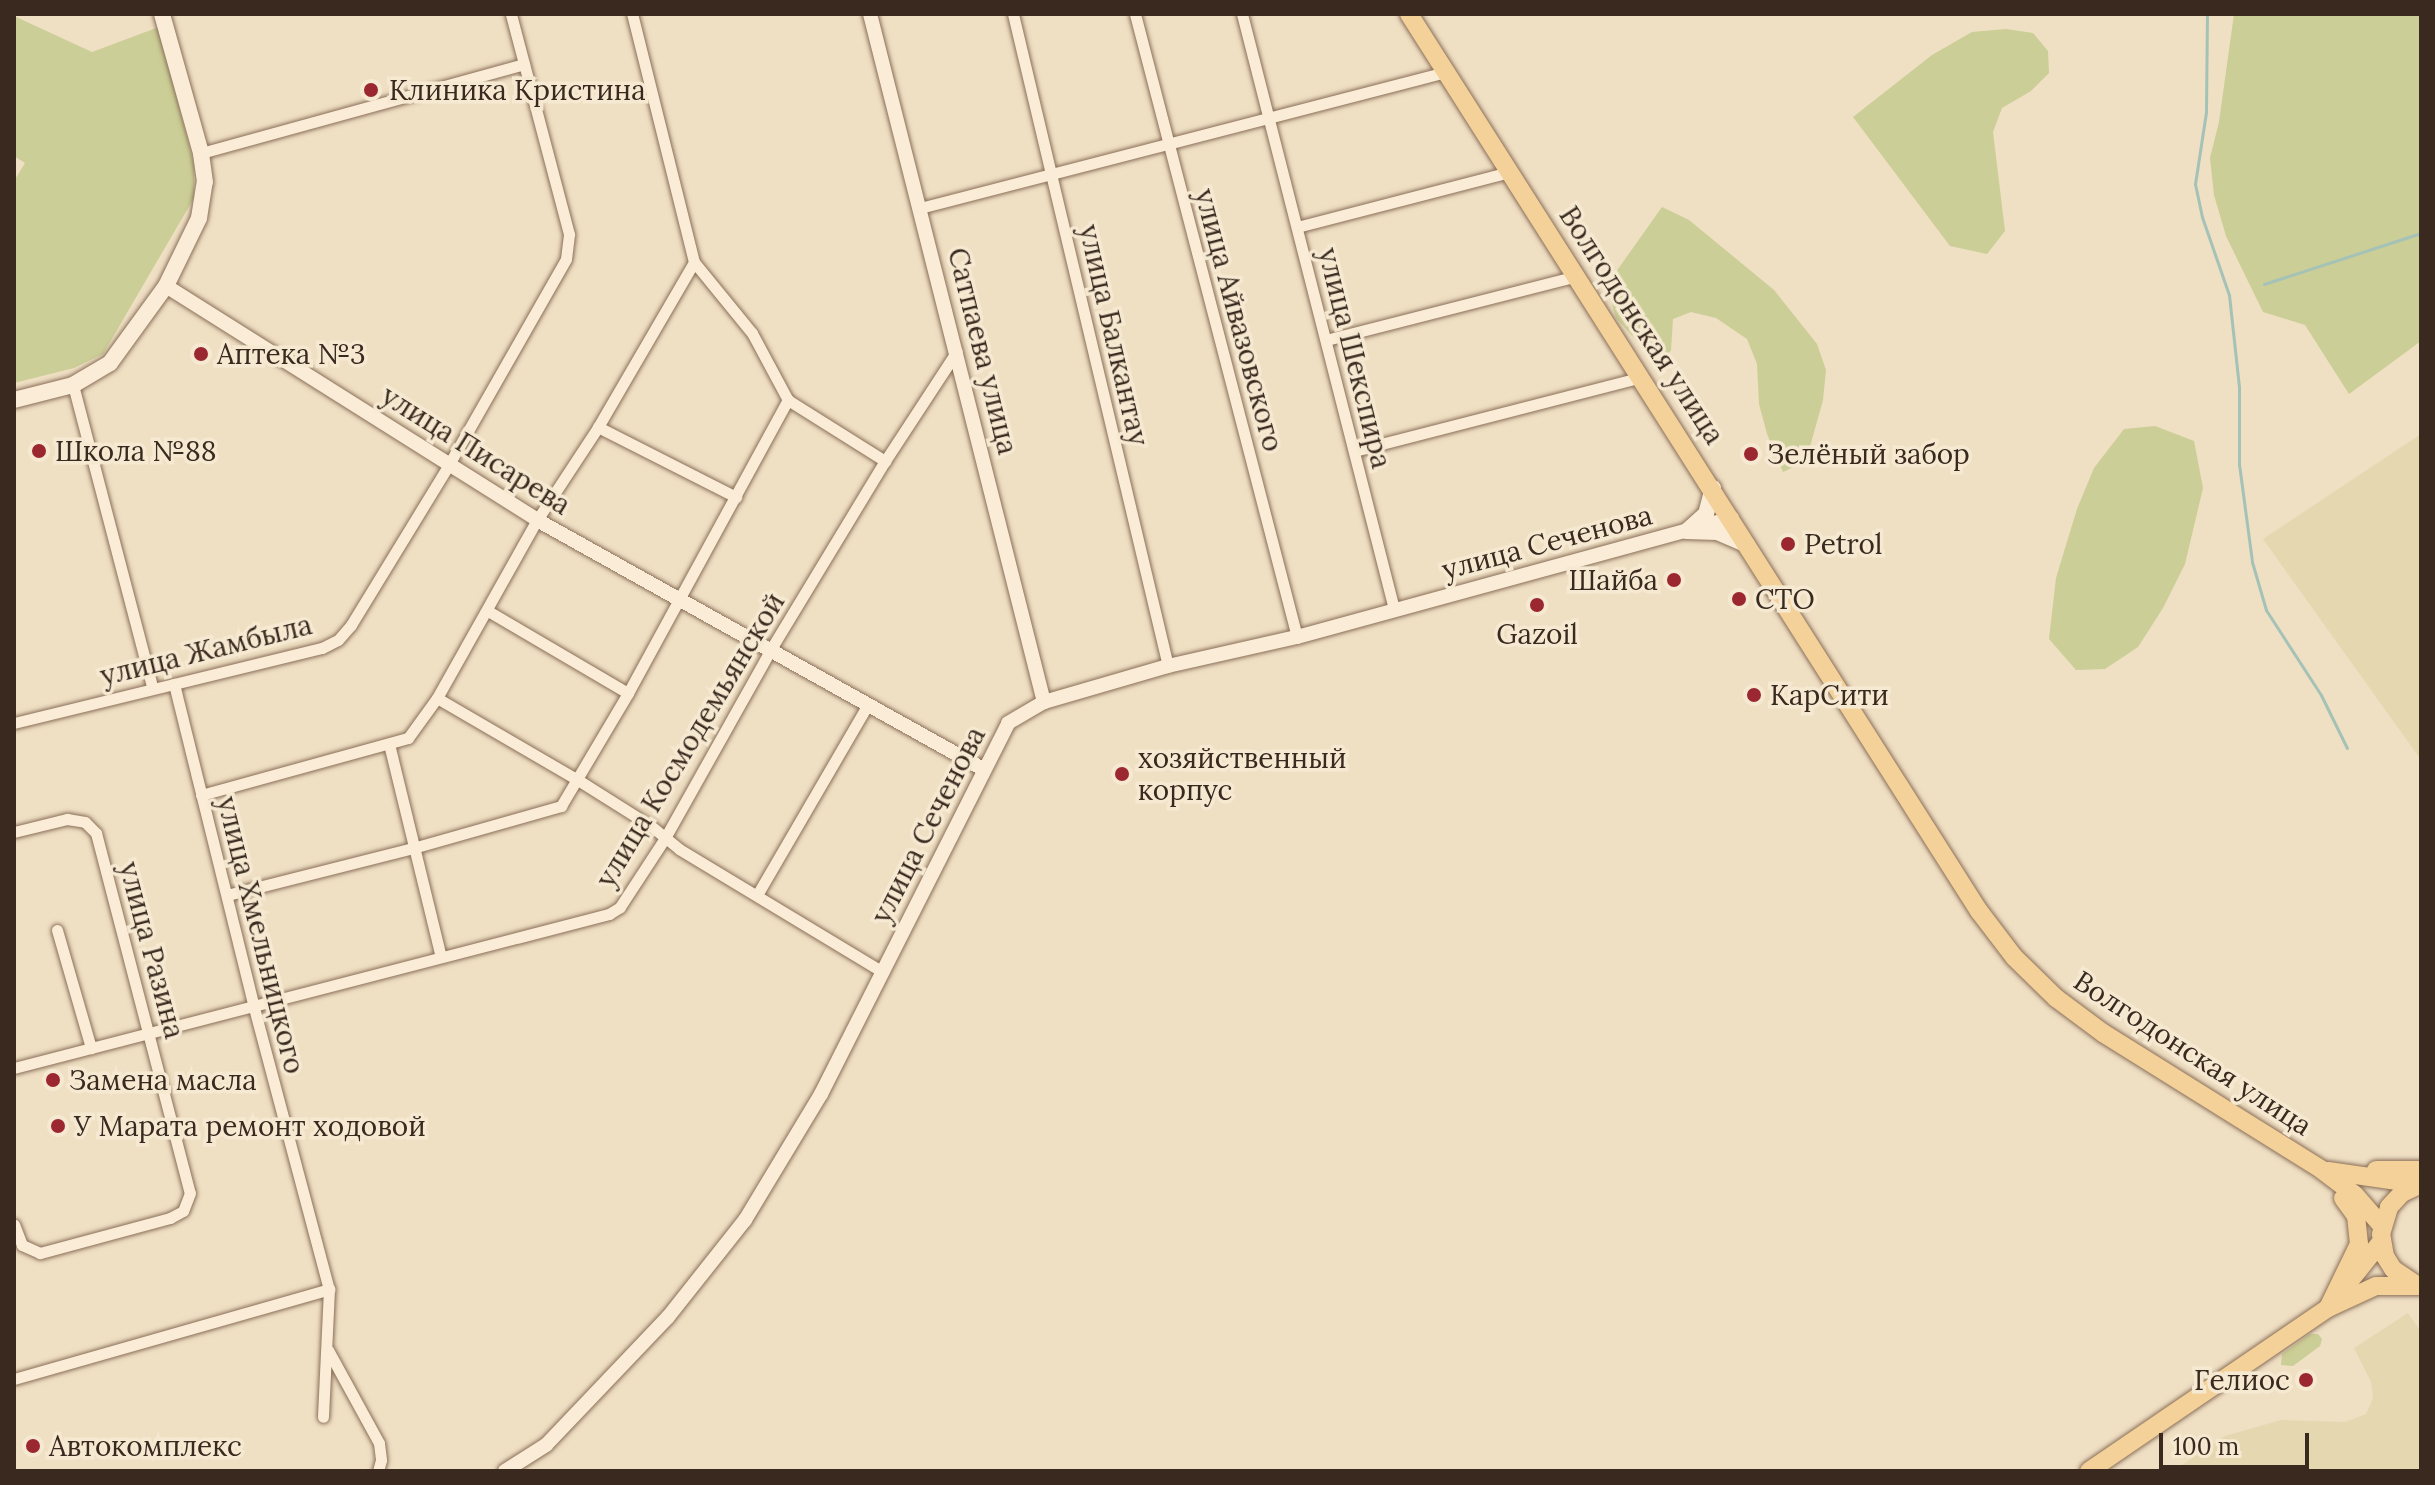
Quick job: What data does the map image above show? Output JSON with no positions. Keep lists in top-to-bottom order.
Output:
{
  "streets": {
    "main road": ["Волгодонская улица"],
    "street": [
      "улица Айвазовского",
      "улица Балкантау",
      "Сатпаева улица",
      "улица Шекспира",
      "улица Писарева",
      "улица Сеченова",
      "улица Жамбыла",
      "улица Космодемьянской",
      "улица Хмельницкого",
      "улица Разина"
    ]
  },
  "crossings": [
    ["улица Айвазовского", "улица Сеченова"],
    ["Волгодонская улица", "улица Сеченова"],
    ["улица Балкантау", "улица Сеченова"],
    ["Сатпаева улица", "улица Сеченова"],
    ["Сатпаева улица", "улица Космодемьянской"],
    ["улица Шекспира", "улица Сеченова"],
    ["улица Писарева", "улица Сеченова"],
    ["улица Писарева", "улица Жамбыла"],
    ["улица Писарева", "улица Космодемьянской"],
    ["улица Жамбыла", "улица Хмельницкого"],
    ["улица Космодемьянской", "улица Хмельницкого"],
    ["улица Космодемьянской", "улица Разина"]
  ],
  "places": [
    "Клиника Кристина",
    "Аптека №3",
    "Школа №88",
    "Зелёный забор",
    "Petrol",
    "Шайба",
    "СТО",
    "Gazoil",
    "КарСити",
    "хозяйственный корпус",
    "Замена масла",
    "У Марата ремонт ходовой",
    "Гелиос",
    "Автокомплекс"
  ],
  "scale_bar": "100 m"
}
